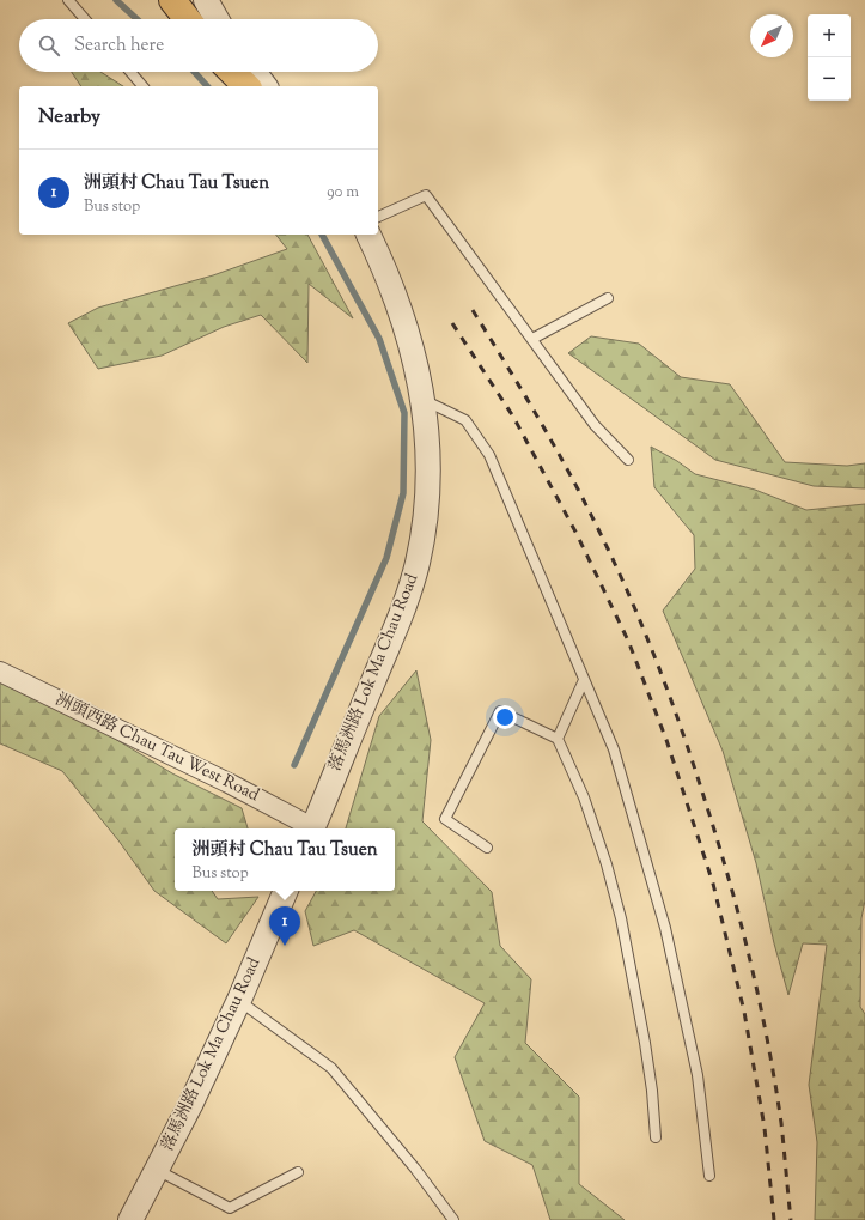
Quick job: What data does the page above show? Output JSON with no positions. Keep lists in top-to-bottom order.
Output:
{
  "streets": {
    "street": ["落馬洲路 Lok Ma Chau Road", "洲頭西路 Chau Tau West Road"]
  },
  "north": "bottom left",
  "page": {
    "map_buttons": ["+", "−"],
    "search": "Search here",
    "heading": "Nearby",
    "list": [
      {
        "mark": "1",
        "name": "洲頭村 Chau Tau Tsuen",
        "note": "Bus stop",
        "value": "90 m"
      }
    ],
    "popup": ["洲頭村 Chau Tau Tsuen", "Bus stop"],
    "pins": "1"
  }
}
